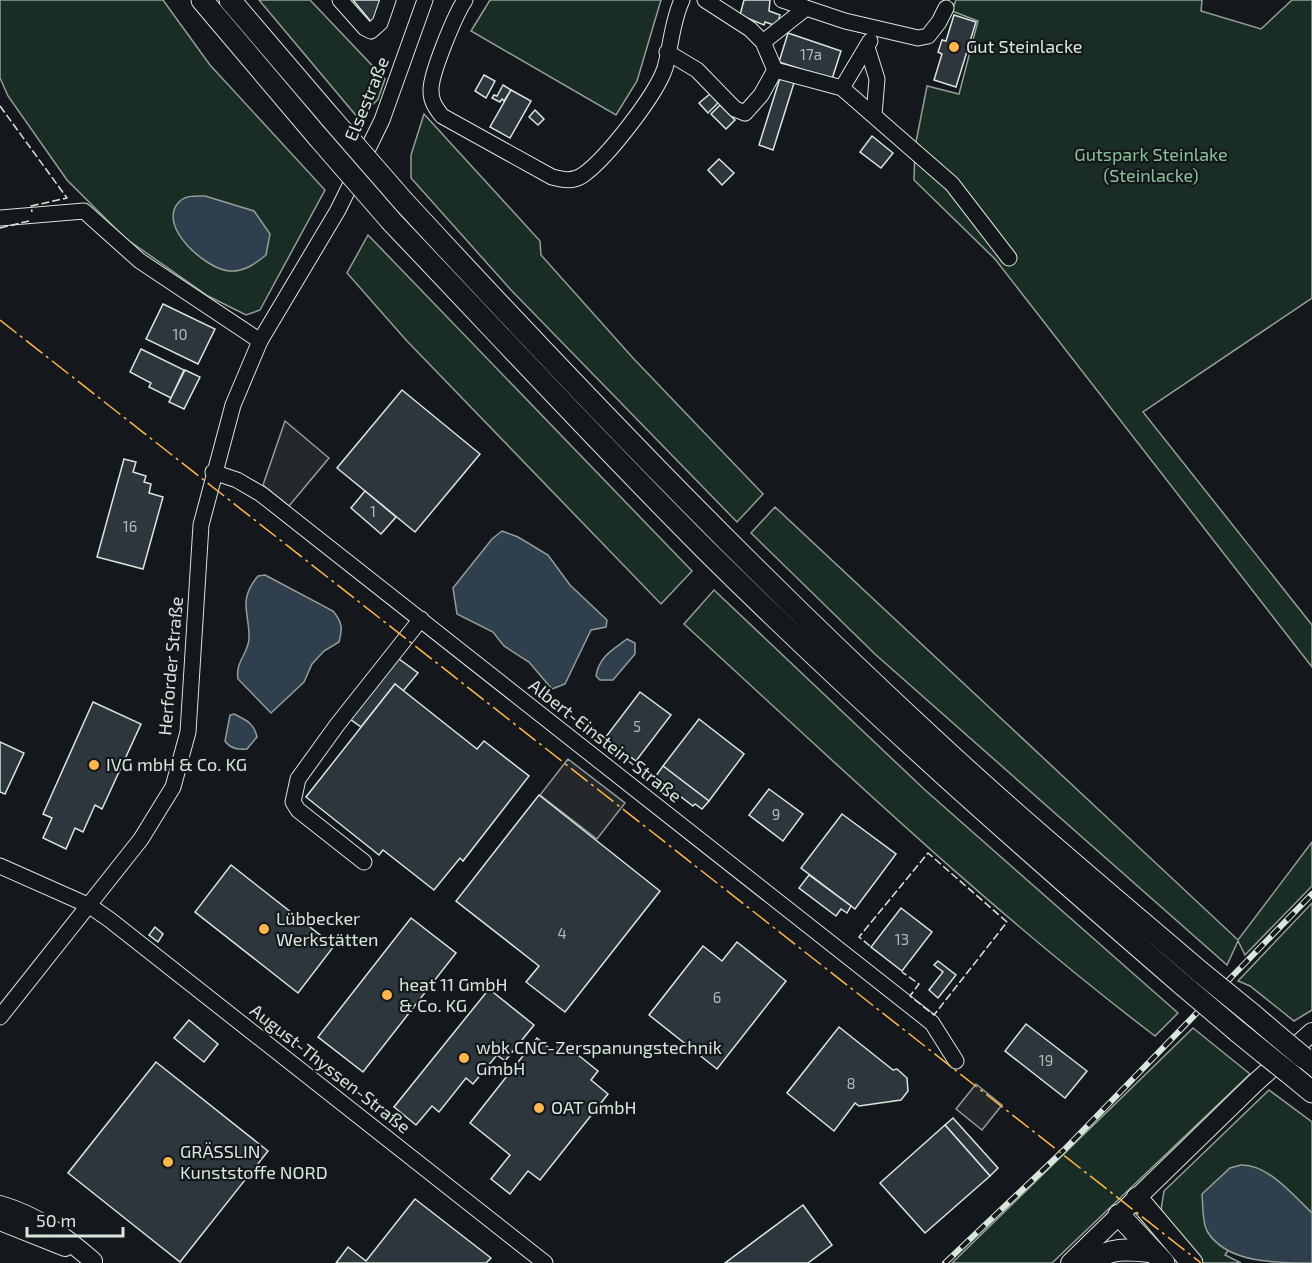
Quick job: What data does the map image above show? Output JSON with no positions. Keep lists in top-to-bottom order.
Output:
{
  "streets": {
    "street": [
      "Elsestraße",
      "Herforder Straße",
      "Albert-Einstein-Straße",
      "August-Thyssen-Straße"
    ]
  },
  "crossings": [
    ["Elsestraße", "Herforder Straße"],
    ["Herforder Straße", "Albert-Einstein-Straße"],
    ["Herforder Straße", "August-Thyssen-Straße"]
  ],
  "parks": ["Gutspark Steinlake (Steinlacke)"],
  "places": [
    "Gut Steinlacke",
    "IVG mbH & Co. KG",
    "Lübbecker Werkstätten",
    "heat 11 GmbH & Co. KG",
    "wbk CNC-Zerspanungstechnik GmbH",
    "OAT GmbH",
    "GRÄSSLIN Kunststoffe NORD"
  ],
  "house_numbers": [
    "17a",
    "10",
    "1",
    "16",
    "5",
    "9",
    "4",
    "13",
    "6",
    "19",
    "8"
  ],
  "scale_bar": "50 m"
}
